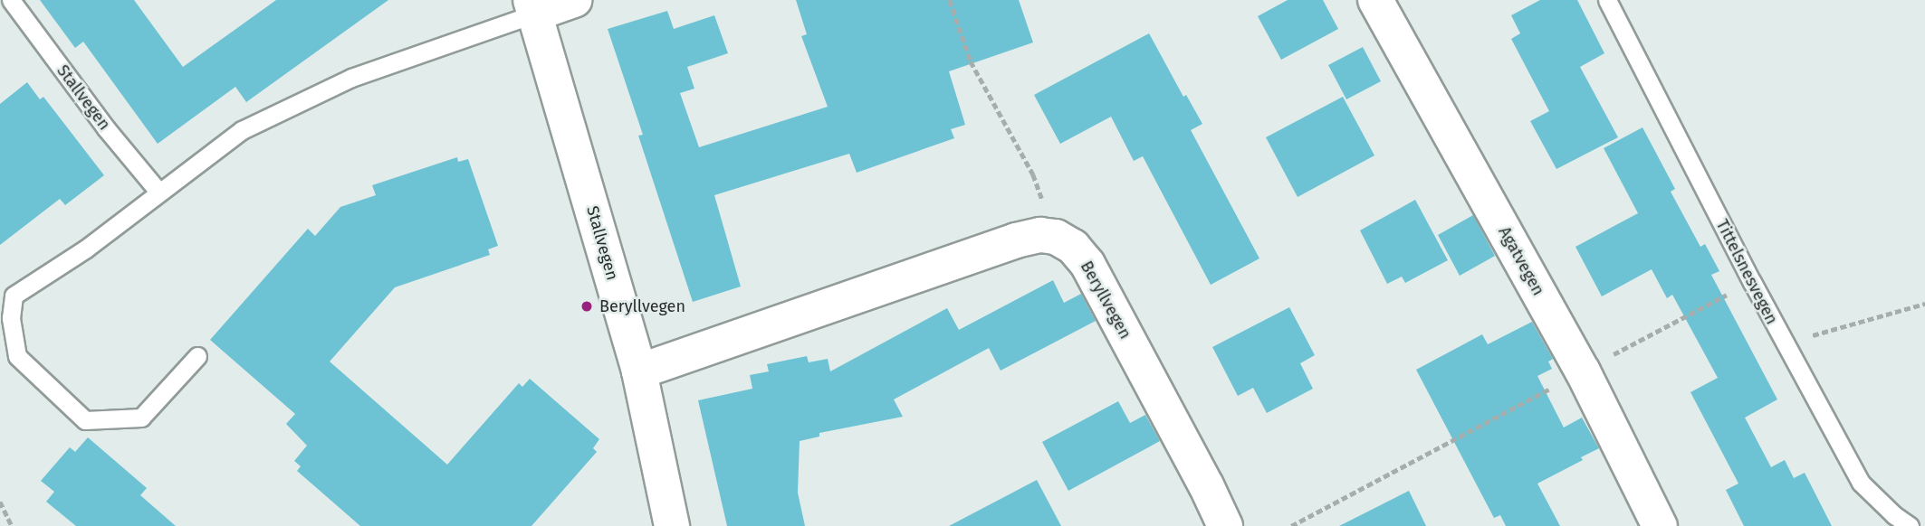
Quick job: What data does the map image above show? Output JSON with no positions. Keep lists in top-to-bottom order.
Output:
{
  "streets": {
    "street": ["Stallvegen", "Agatvegen", "Beryllvegen"],
    "lane": ["Tittelsnesvegen"]
  },
  "crossings": [
    ["Stallvegen", "Beryllvegen"]
  ],
  "places": ["Beryllvegen"]
}
